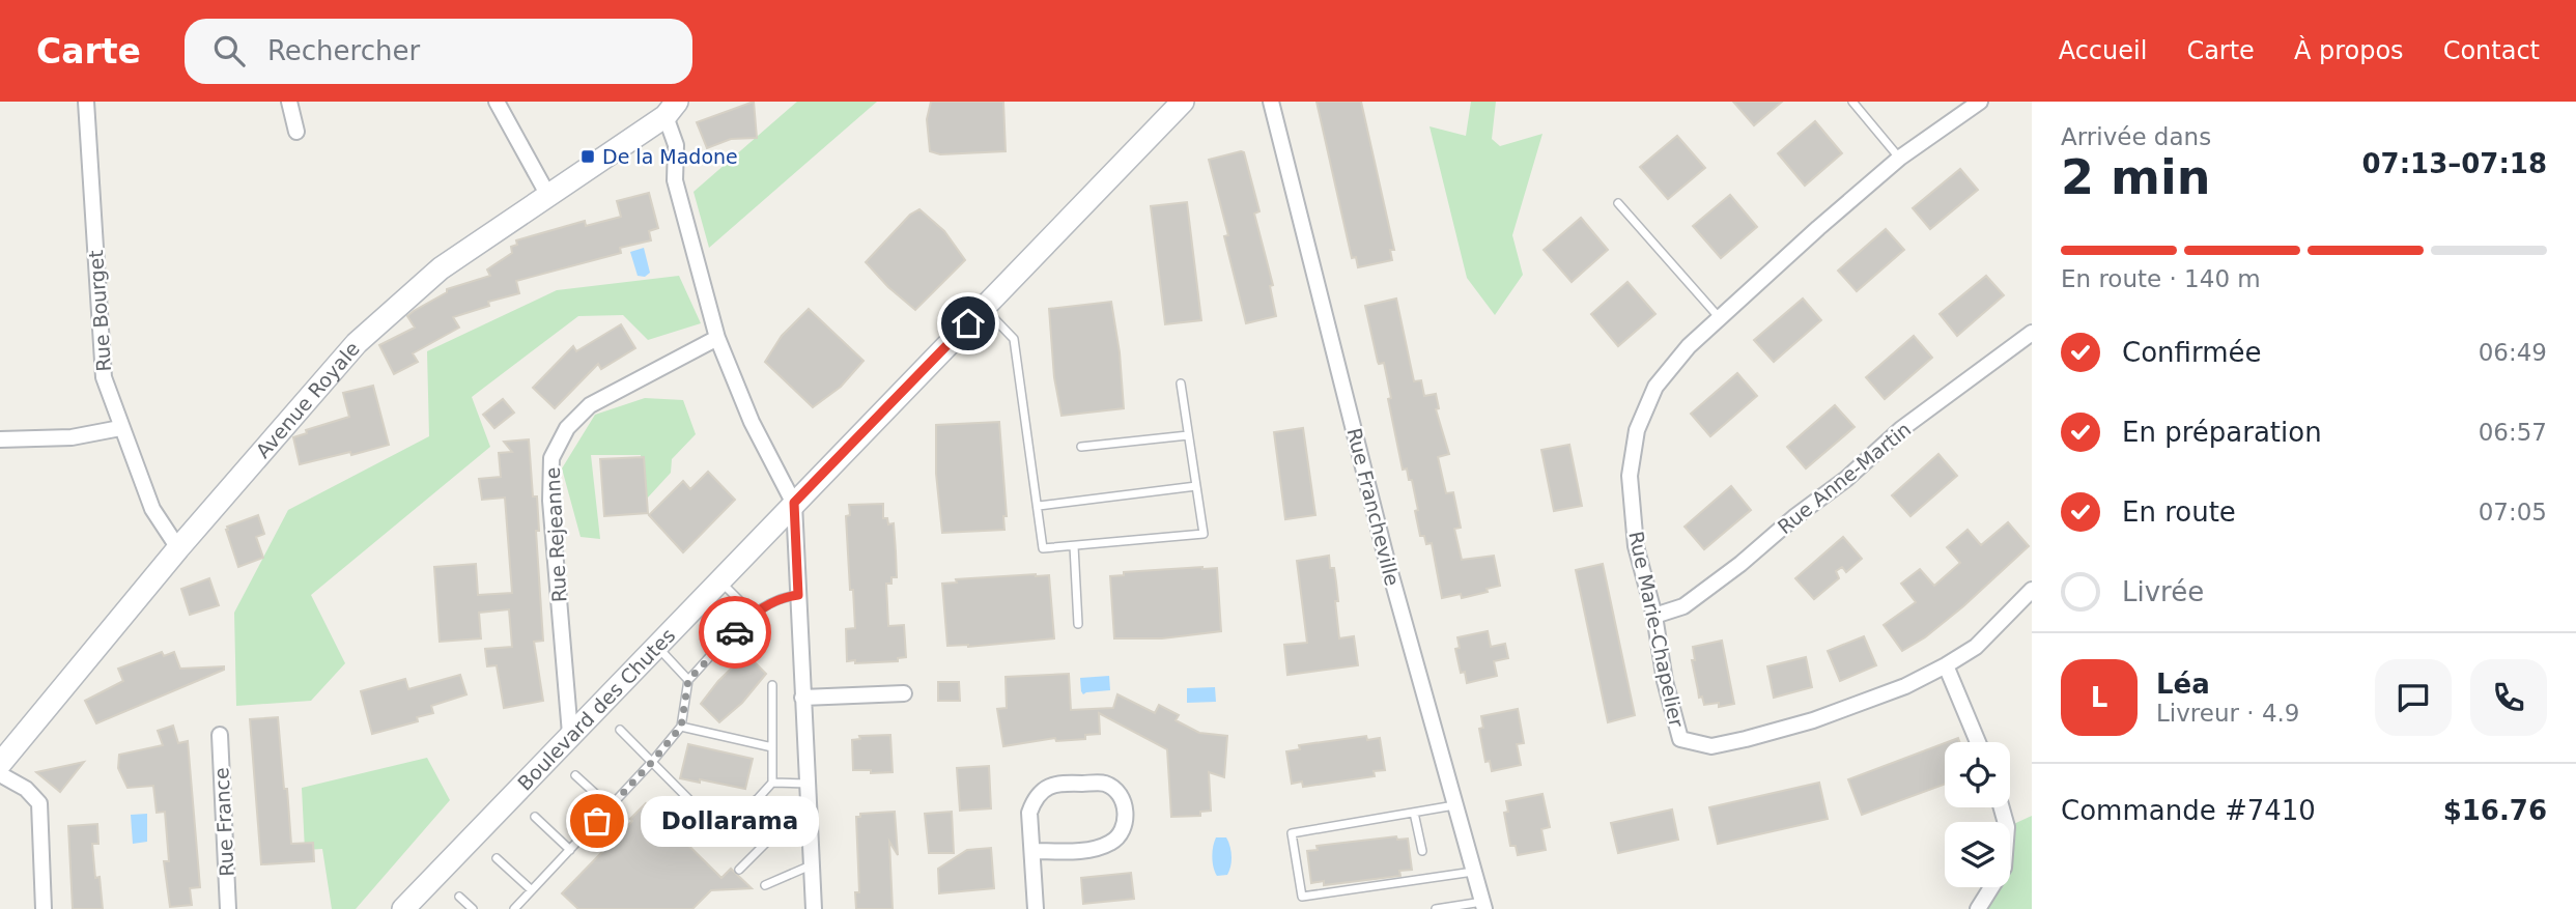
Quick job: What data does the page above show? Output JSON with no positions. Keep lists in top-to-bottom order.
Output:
{
  "streets": {
    "street": [
      "Rue Bourget",
      "Avenue Royale",
      "Rue Anne-Martin",
      "Rue Francheville",
      "Rue Rejeanne",
      "Rue Marie-Chapelier",
      "Boulevard des Chutes",
      "Rue France"
    ]
  },
  "crossings": [
    ["Rue Bourget", "Avenue Royale"],
    ["Rue Anne-Martin", "Rue Marie-Chapelier"],
    ["Rue Rejeanne", "Boulevard des Chutes"]
  ],
  "places": {
    "transit": ["De la Madone"],
    "other": ["Dollarama"]
  },
  "page": {
    "header": "Carte",
    "search": "Rechercher",
    "nav": [
      "Accueil",
      "Carte",
      "À propos",
      "Contact"
    ],
    "heading": ["2 min", "Arrivée dans", "07:13–07:18"],
    "panel": [
      "Léa",
      "Livreur · 4.9",
      "Commande #7410",
      "$16.76"
    ],
    "bar": "En route · 140 m",
    "list": [
      ["Confirmée", "06:49"],
      ["En préparation", "06:57"],
      ["En route", "07:05"],
      "Livrée"
    ],
    "round": "L",
    "bubble": "Dollarama"
  }
}
